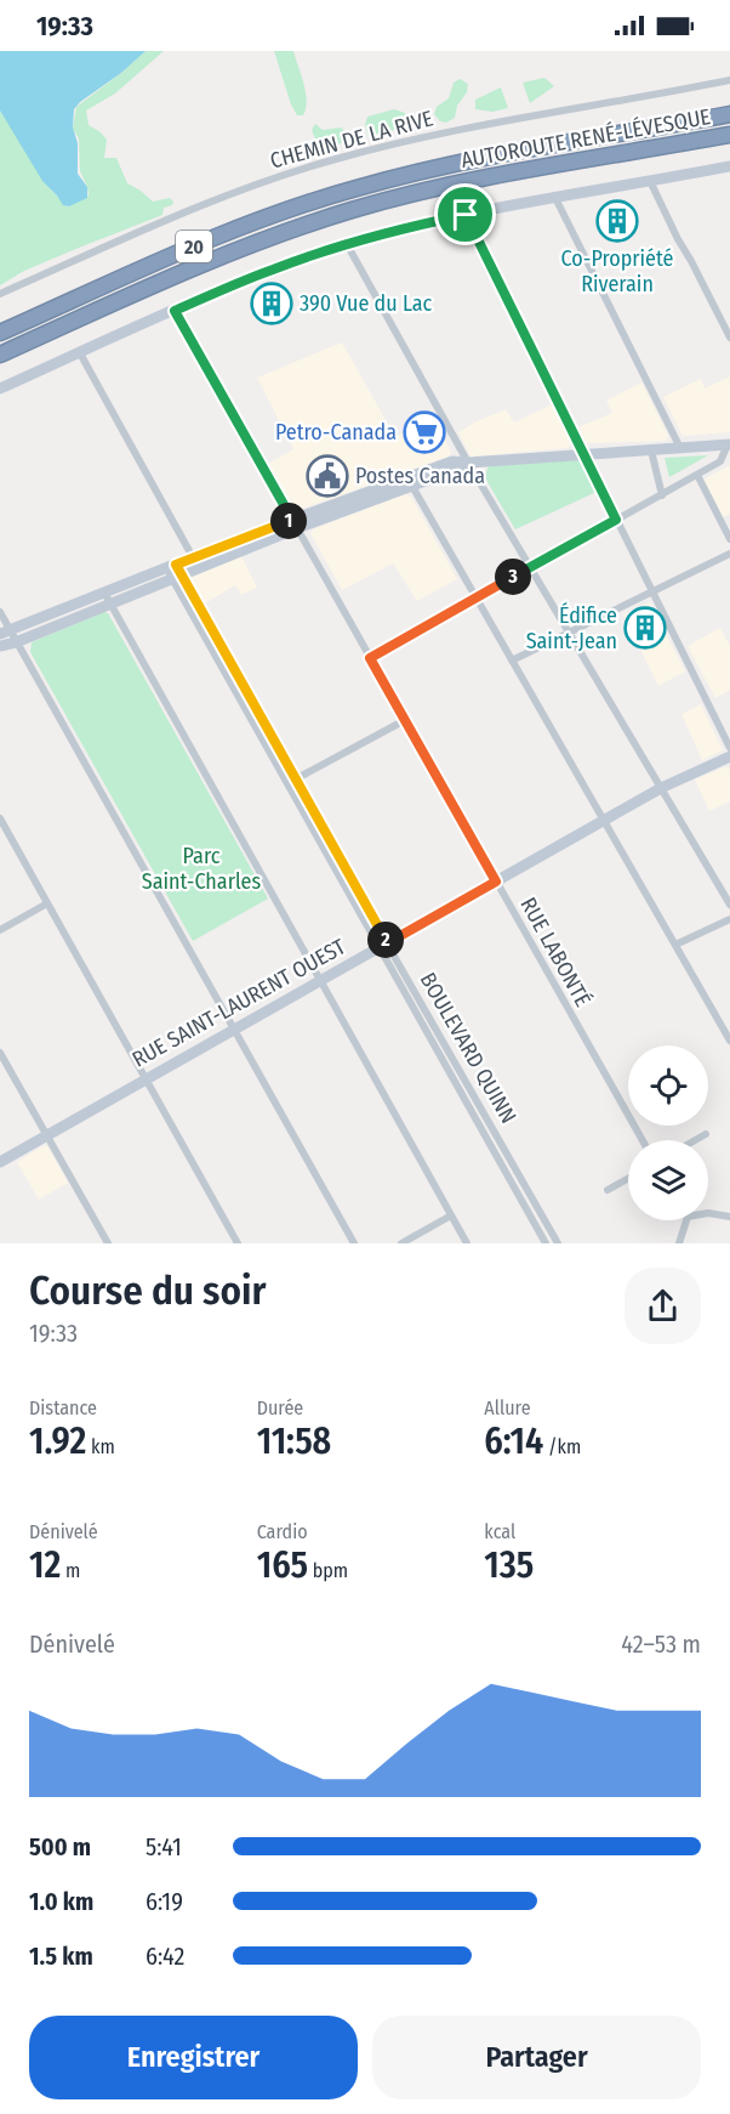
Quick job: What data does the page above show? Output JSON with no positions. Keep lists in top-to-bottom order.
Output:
{
  "streets": {
    "highway": ["AUTOROUTE RENÉ-LÉVESQUE", "20"],
    "street": [
      "CHEMIN DE LA RIVE",
      "RUE LABONTÉ",
      "RUE SAINT-LAURENT OUEST",
      "BOULEVARD QUINN"
    ]
  },
  "crossings": [
    ["RUE LABONTÉ", "RUE SAINT-LAURENT OUEST"],
    ["RUE SAINT-LAURENT OUEST", "BOULEVARD QUINN"]
  ],
  "parks": ["Parc Saint-Charles"],
  "places": {
    "building": ["Co-Propriété Riverain", "390 Vue du Lac", "Édifice Saint-Jean"],
    "supermarket": ["Petro-Canada"],
    "public building": ["Postes Canada"]
  },
  "page": {
    "status": "19:33",
    "pins": ["1", "3", "2"],
    "heading": ["Course du soir", "19:33"],
    "stats": [
      ["Distance", "1.92 km"],
      ["Durée", "11:58"],
      ["Allure", "6:14 /km"],
      ["Dénivelé", "12 m"],
      ["Cardio", "165 bpm"],
      ["kcal", "135"]
    ],
    "chart": ["Dénivelé", "42–53 m"],
    "list": [
      {
        "name": "500 m",
        "note": "5:41"
      },
      {
        "name": "1.0 km",
        "note": "6:19"
      },
      {
        "name": "1.5 km",
        "note": "6:42"
      }
    ],
    "buttons": ["Enregistrer", "Partager"]
  }
}
